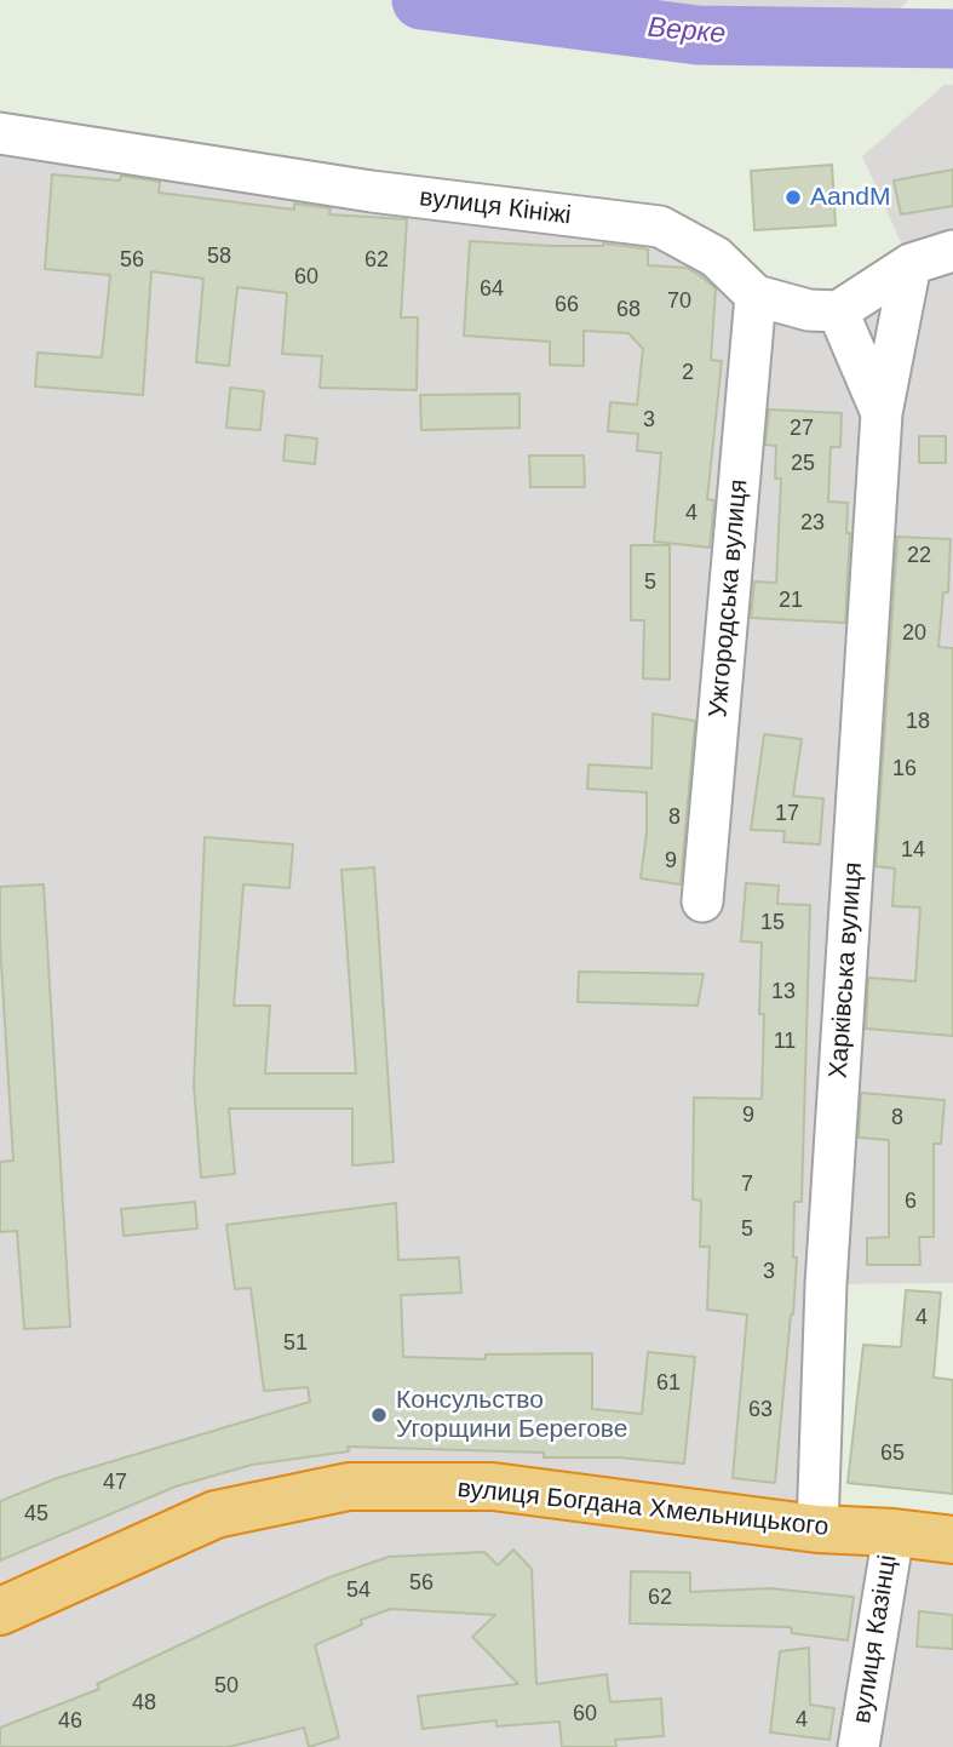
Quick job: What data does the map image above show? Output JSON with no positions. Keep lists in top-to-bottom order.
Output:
{
  "streets": {
    "highway": ["вулиця Богдана Хмельницького"],
    "street": [
      "вулиця Кініжі",
      "Ужгородська вулиця",
      "Харківська вулиця",
      "вулиця Казінці"
    ]
  },
  "crossings": [
    ["вулиця Кініжі", "Ужгородська вулиця"],
    ["вулиця Кініжі", "Харківська вулиця"],
    ["Харківська вулиця", "вулиця Богдана Хмельницького"],
    ["вулиця Богдана Хмельницького", "вулиця Казінці"]
  ],
  "water": ["Верке"],
  "places": ["AandM", "Консульство Угорщини Берегове"],
  "house_numbers": [
    "58",
    "56",
    "62",
    "60",
    "64",
    "70",
    "66",
    "68",
    "2",
    "3",
    "27",
    "25",
    "4",
    "23",
    "22",
    "5",
    "21",
    "20",
    "18",
    "16",
    "17",
    "8",
    "14",
    "9",
    "15",
    "13",
    "11",
    "9",
    "8",
    "7",
    "6",
    "5",
    "3",
    "4",
    "51",
    "61",
    "63",
    "65",
    "47",
    "45",
    "56",
    "54",
    "62",
    "50",
    "48",
    "60",
    "4",
    "46"
  ]
}
